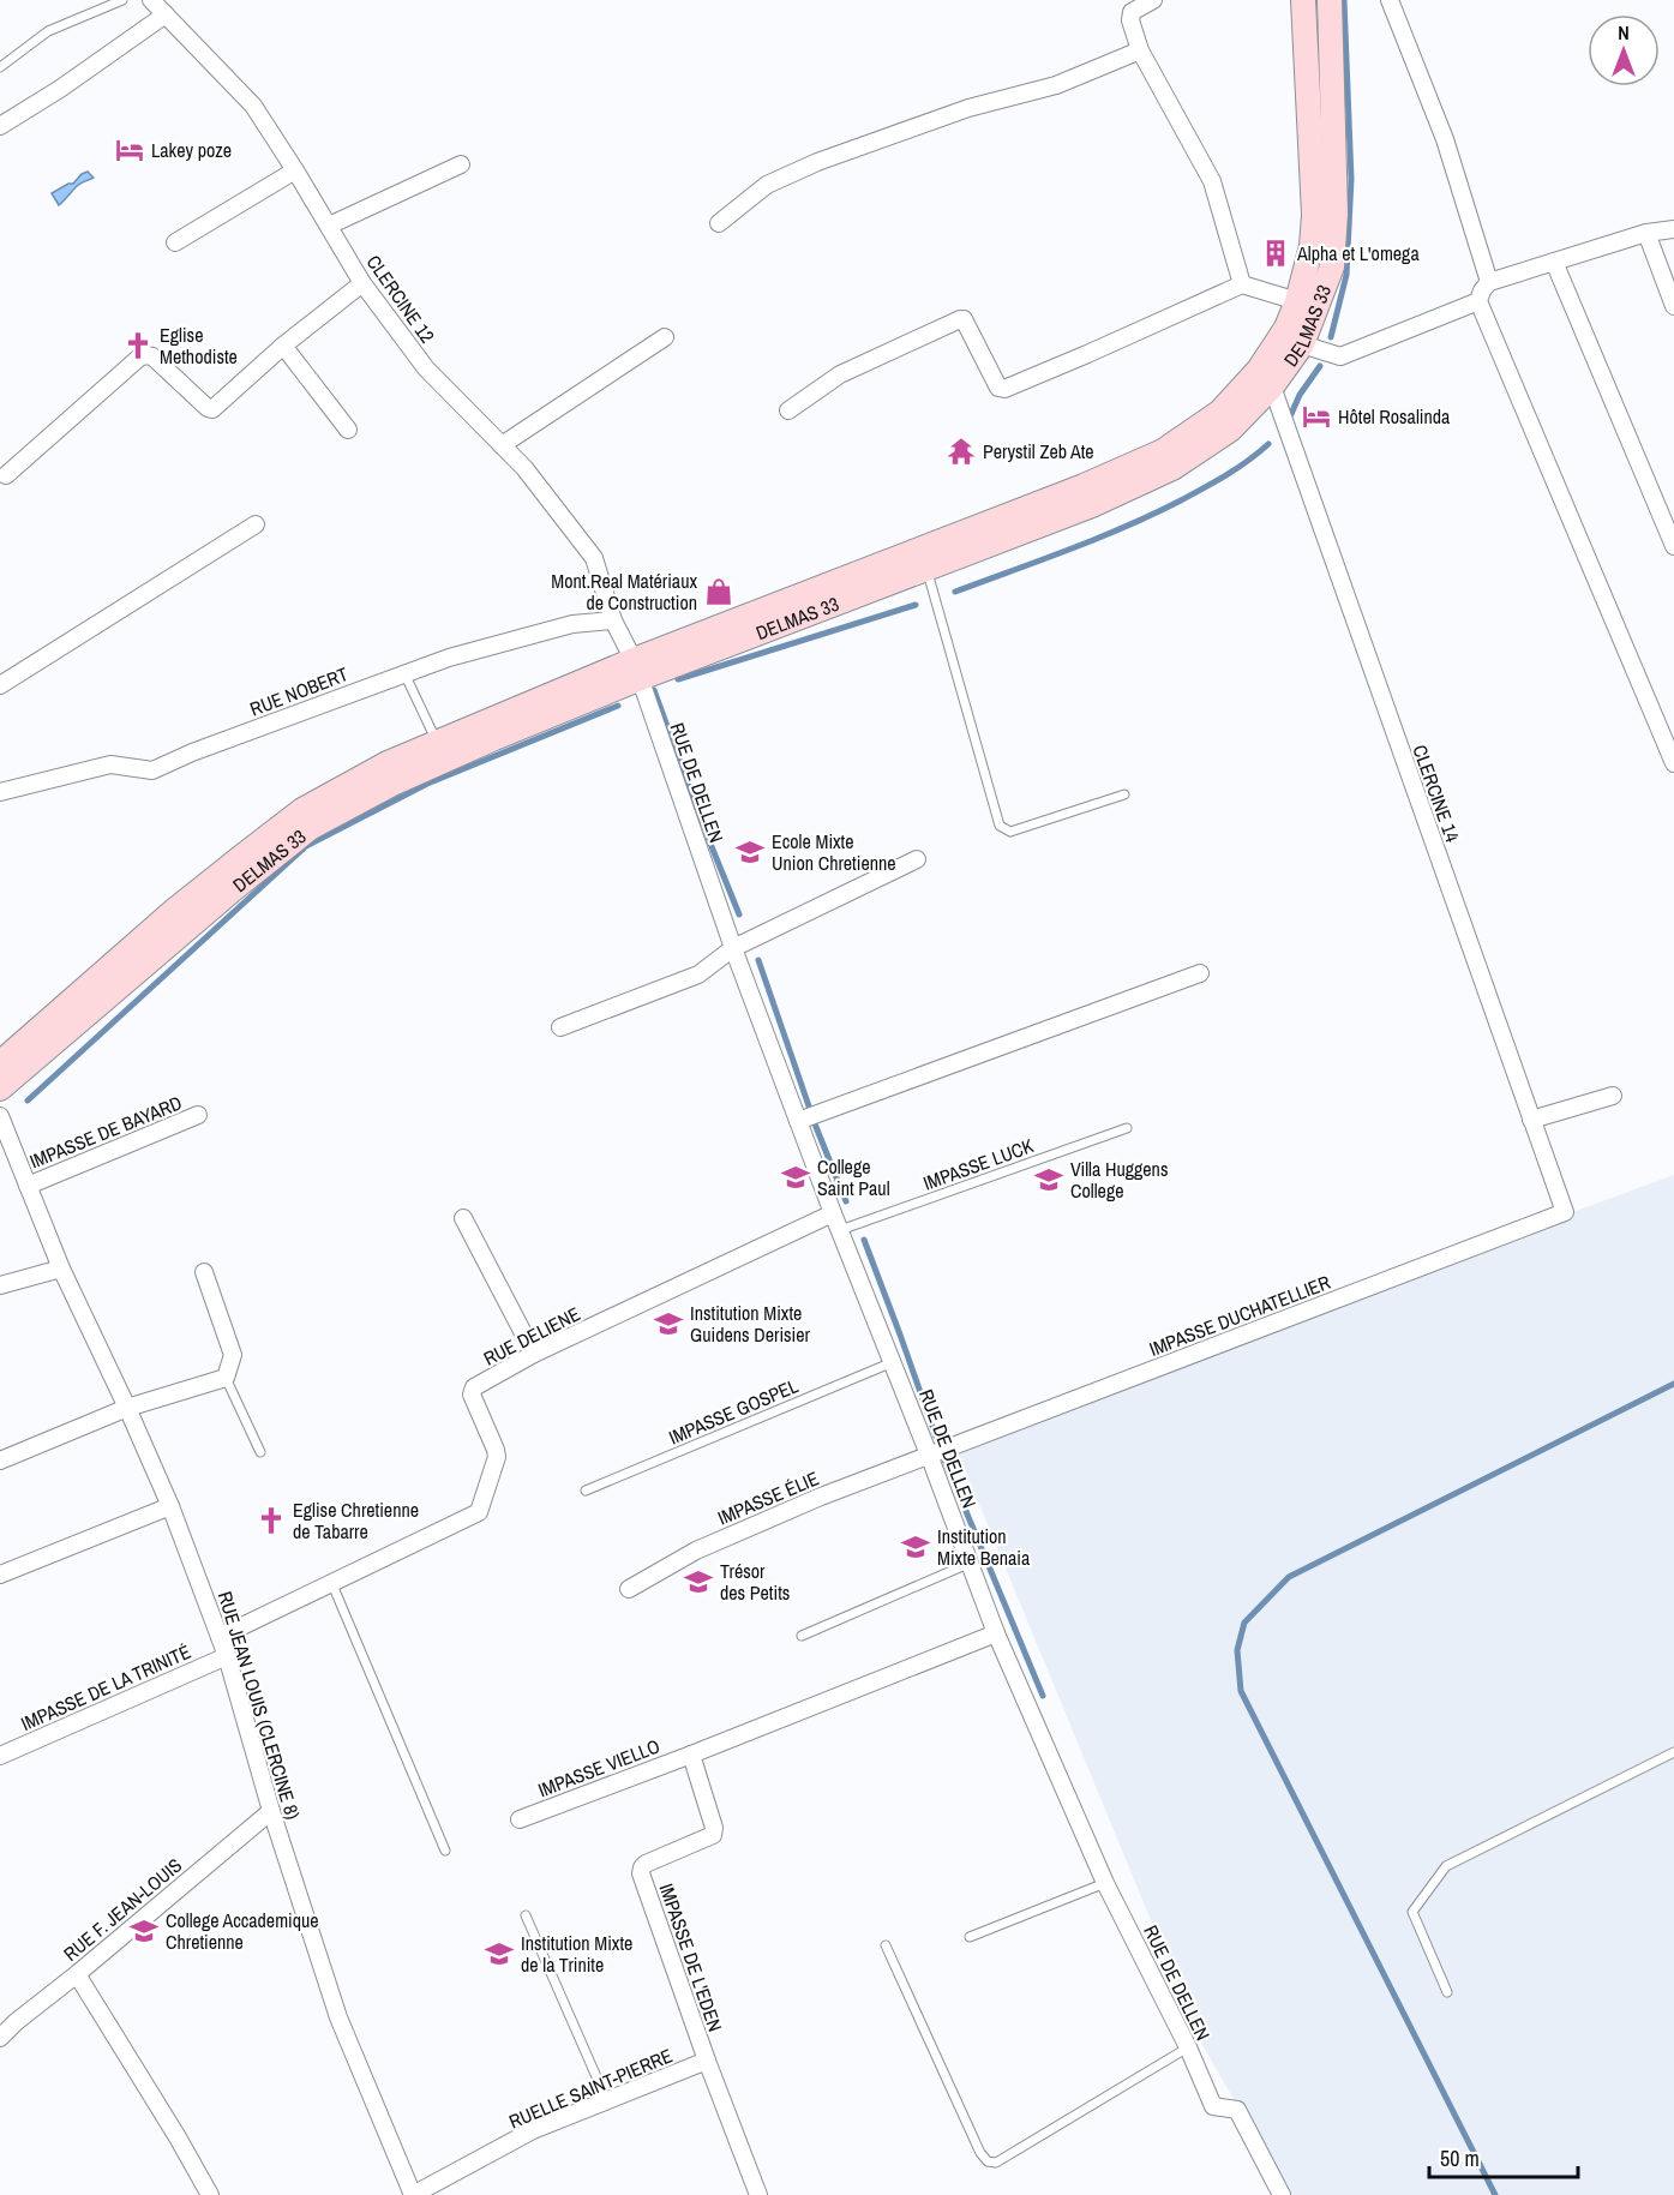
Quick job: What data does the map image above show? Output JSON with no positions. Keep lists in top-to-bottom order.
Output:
{
  "streets": {
    "main road": ["DELMAS 33"],
    "street": [
      "CLERCINE 12",
      "RUE NOBERT",
      "RUE DE DELLEN",
      "CLERCINE 14",
      "IMPASSE DE BAYARD",
      "IMPASSE DUCHATELLIER",
      "RUE DELIENE",
      "IMPASSE ÉLIE",
      "IMPASSE DE LA TRINITÉ",
      "RUE JEAN LOUIS (CLERCINE 8)",
      "IMPASSE VIELLO",
      "RUE F. JEAN-LOUIS",
      "IMPASSE DE L'EDEN",
      "RUELLE SAINT-PIERRE"
    ],
    "lane": ["IMPASSE LUCK", "IMPASSE GOSPEL"]
  },
  "crossings": [
    ["CLERCINE 12", "RUE NOBERT"],
    ["CLERCINE 12", "RUE DE DELLEN"],
    ["DELMAS 33", "RUE DE DELLEN"],
    ["DELMAS 33", "CLERCINE 14"],
    ["RUE NOBERT", "RUE DE DELLEN"],
    ["RUE DE DELLEN", "IMPASSE LUCK"],
    ["RUE DE DELLEN", "IMPASSE DUCHATELLIER"],
    ["RUE DE DELLEN", "RUE DELIENE"],
    ["RUE DE DELLEN", "IMPASSE GOSPEL"],
    ["RUE DE DELLEN", "IMPASSE ÉLIE"],
    ["CLERCINE 14", "IMPASSE DUCHATELLIER"],
    ["IMPASSE DE BAYARD", "RUE JEAN LOUIS (CLERCINE 8)"],
    ["IMPASSE DUCHATELLIER", "IMPASSE ÉLIE"],
    ["RUE DELIENE", "RUE JEAN LOUIS (CLERCINE 8)"],
    ["IMPASSE DE LA TRINITÉ", "RUE JEAN LOUIS (CLERCINE 8)"],
    ["RUE JEAN LOUIS (CLERCINE 8)", "RUE F. JEAN-LOUIS"],
    ["RUE JEAN LOUIS (CLERCINE 8)", "RUELLE SAINT-PIERRE"],
    ["IMPASSE VIELLO", "IMPASSE DE L'EDEN"],
    ["IMPASSE DE L'EDEN", "RUELLE SAINT-PIERRE"]
  ],
  "places": {
    "hotel": ["Lakey poze", "Hôtel Rosalinda"],
    "building": ["Alpha et L'omega"],
    "church": ["Eglise Methodiste", "Eglise Chretienne de Tabarre"],
    "temple": ["Perystil Zeb Ate"],
    "shop": ["Mont.Real Matériaux de Construction"],
    "school or university": [
      "Ecole Mixte Union Chretienne",
      "College Saint Paul",
      "Villa Huggens College",
      "Institution Mixte Guidens Derisier",
      "Institution Mixte Benaia",
      "Trésor des Petits",
      "College Accademique Chretienne",
      "Institution Mixte de la Trinite"
    ]
  },
  "scale_bar": "50 m",
  "north": "top"
}
